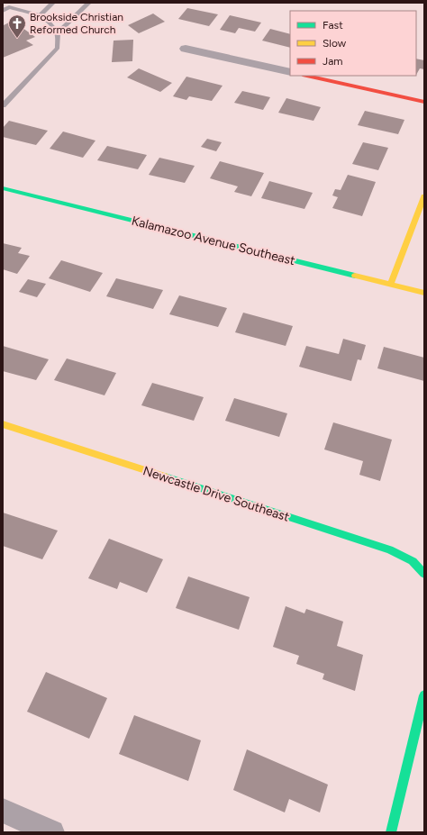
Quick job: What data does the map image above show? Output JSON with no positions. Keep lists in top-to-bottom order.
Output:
{
  "streets": {
    "street": ["Kalamazoo Avenue Southeast", "Newcastle Drive Southeast"]
  },
  "places": {
    "church": ["Brookside Christian Reformed Church"]
  },
  "legend": ["Fast", "Slow", "Jam"]
}
